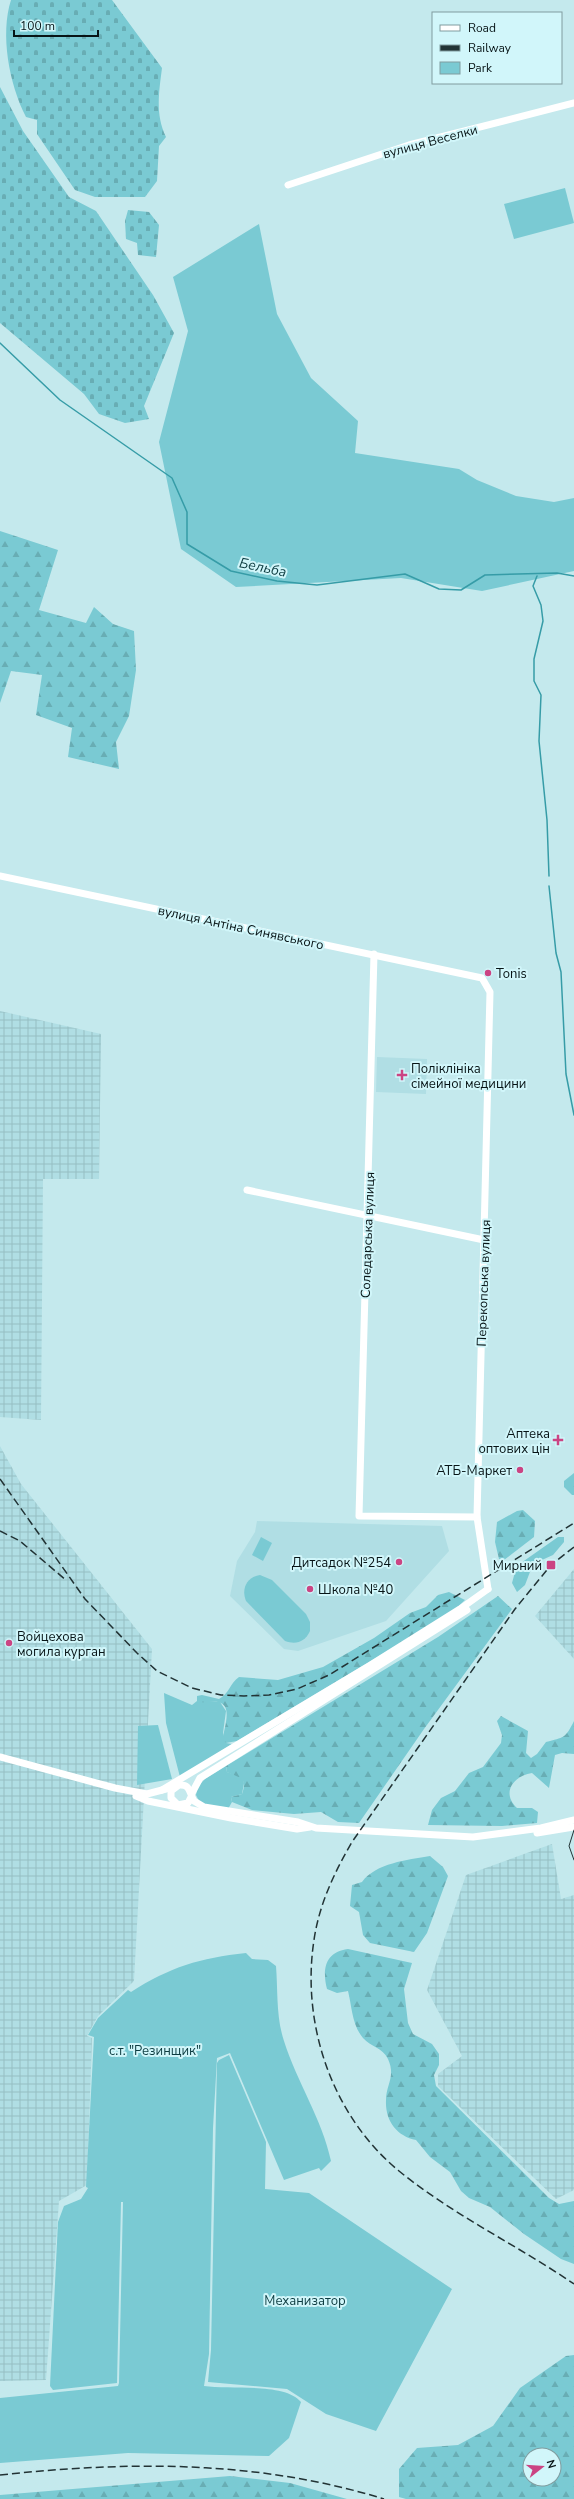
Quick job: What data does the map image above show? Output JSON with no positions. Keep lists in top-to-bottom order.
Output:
{
  "streets": {
    "street": [
      "вулиця Веселки",
      "вулиця Антіна Синявського",
      "Соледарська вулиця",
      "Перекопська вулиця"
    ]
  },
  "crossings": [
    ["вулиця Антіна Синявського", "Соледарська вулиця"],
    ["вулиця Антіна Синявського", "Перекопська вулиця"],
    ["Соледарська вулиця", "Перекопська вулиця"]
  ],
  "water": ["Бельба"],
  "parks": ["с.т. \"Резинщик\"", "Механизатор"],
  "places": {
    "other": [
      "Tonis",
      "АТБ-Маркет",
      "Дитсадок №254",
      "Школа №40",
      "Войцехова могила курган"
    ],
    "health": ["Поліклініка сімейної медицини", "Аптека оптових цін"],
    "transit": ["Мирний"]
  },
  "legend": ["Road", "Railway", "Park"],
  "scale_bar": "100 m",
  "north": "right"
}
